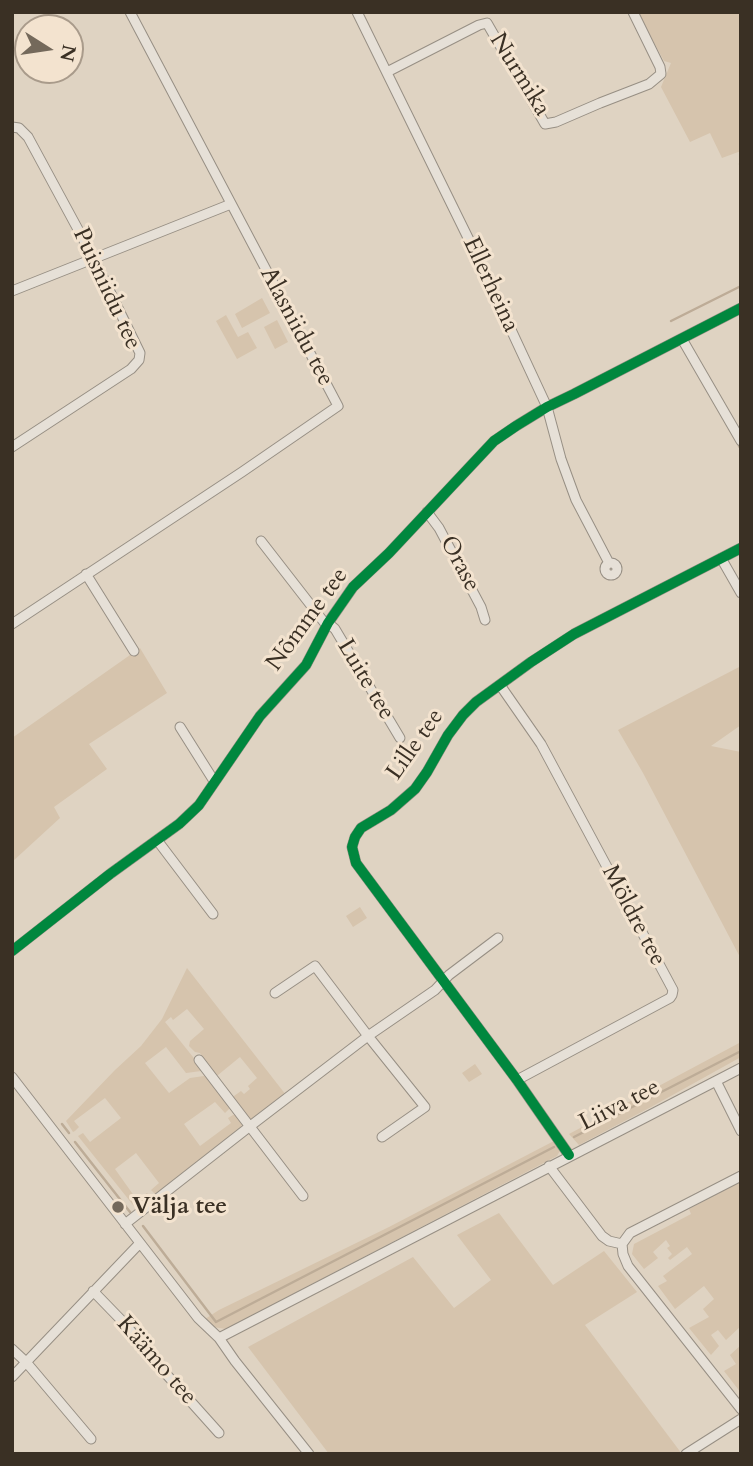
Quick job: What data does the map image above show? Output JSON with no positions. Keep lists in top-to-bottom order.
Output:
{
  "streets": {
    "street": [
      "Nurmika",
      "Ellerheina",
      "Puisniidu tee",
      "Alasniidu tee",
      "Orase",
      "Nõmme tee",
      "Luite tee",
      "Lille tee",
      "Möldre tee",
      "Liiva tee",
      "Käämo tee"
    ]
  },
  "crossings": [
    ["Nurmika", "Ellerheina"],
    ["Ellerheina", "Nõmme tee"],
    ["Orase", "Nõmme tee"],
    ["Nõmme tee", "Luite tee"],
    ["Lille tee", "Möldre tee"],
    ["Lille tee", "Liiva tee"]
  ],
  "places": ["Välja tee"],
  "north": "right"
}
